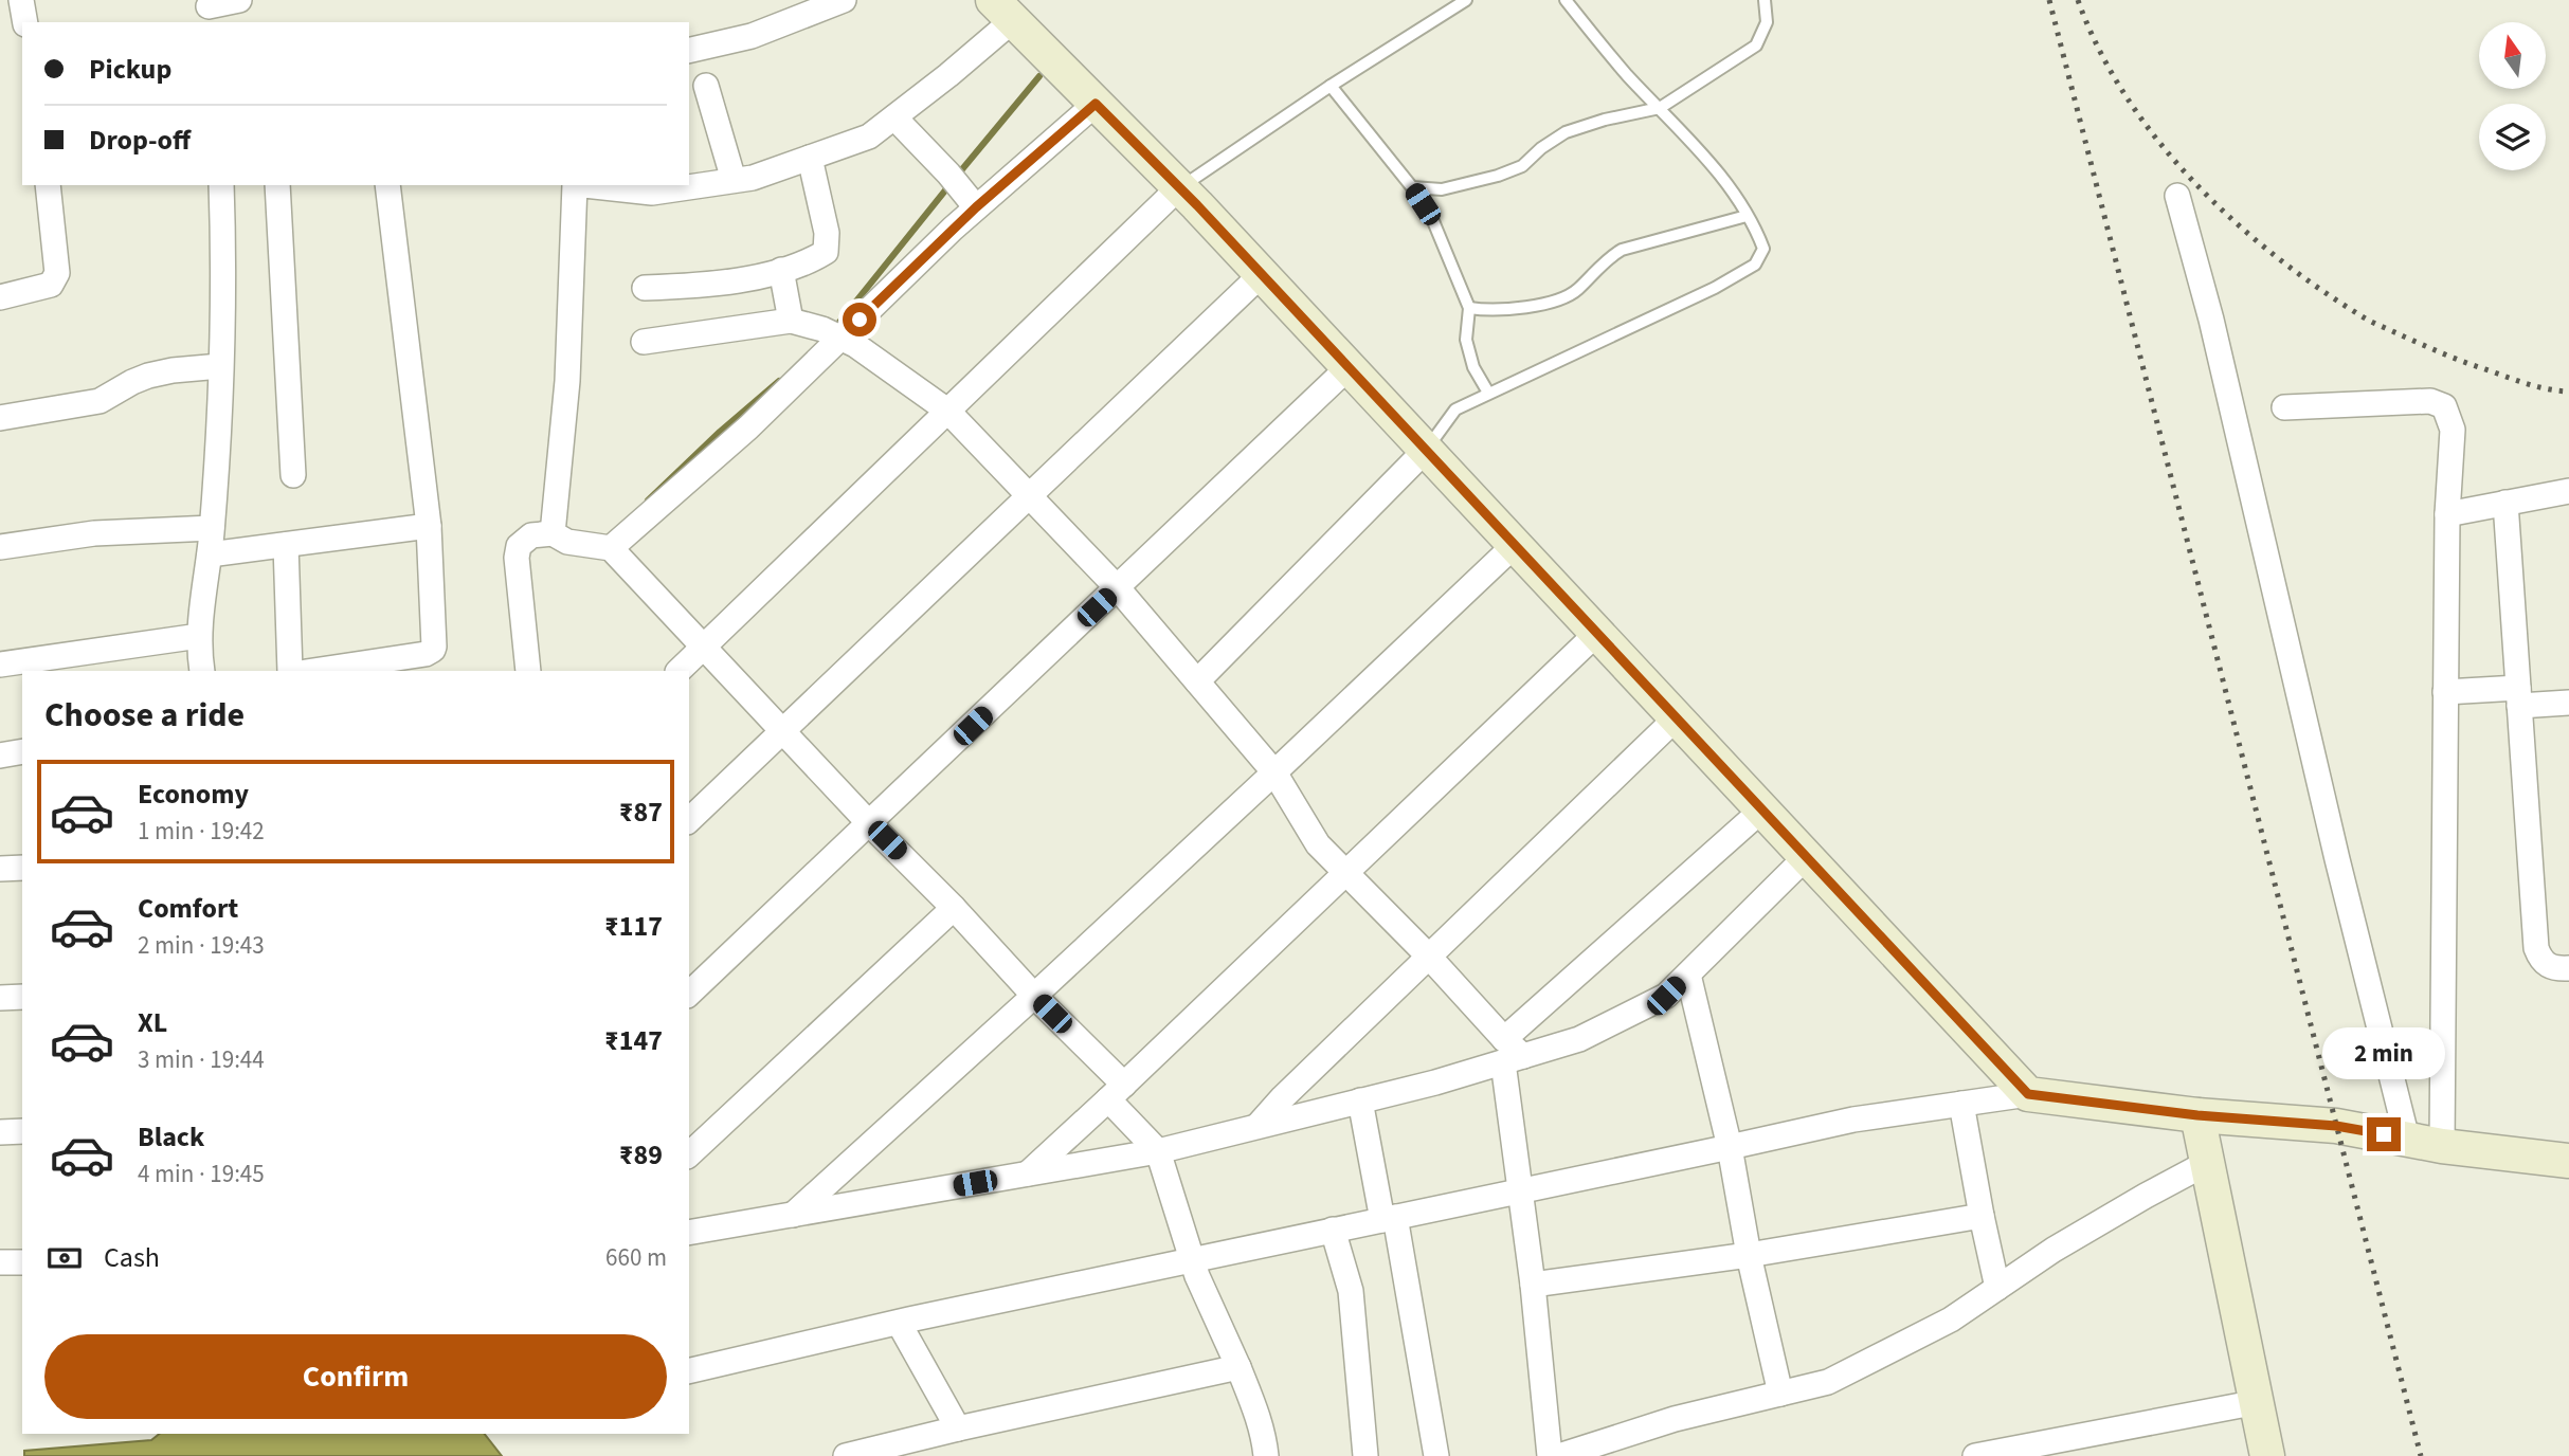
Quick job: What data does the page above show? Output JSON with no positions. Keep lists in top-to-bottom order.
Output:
{
  "north": "top",
  "page": {
    "banner": ["Pickup", "Drop-off"],
    "heading": "Choose a ride",
    "list": [
      {
        "name": "Economy",
        "note": "1 min · 19:42",
        "value": "₹87"
      },
      {
        "name": "Comfort",
        "note": "2 min · 19:43",
        "value": "₹117"
      },
      {
        "name": "XL",
        "note": "3 min · 19:44",
        "value": "₹147"
      },
      {
        "name": "Black",
        "note": "4 min · 19:45",
        "value": "₹89"
      }
    ],
    "bubble": "2 min",
    "pay": ["Cash", "660 m"],
    "buttons": "Confirm"
  }
}
